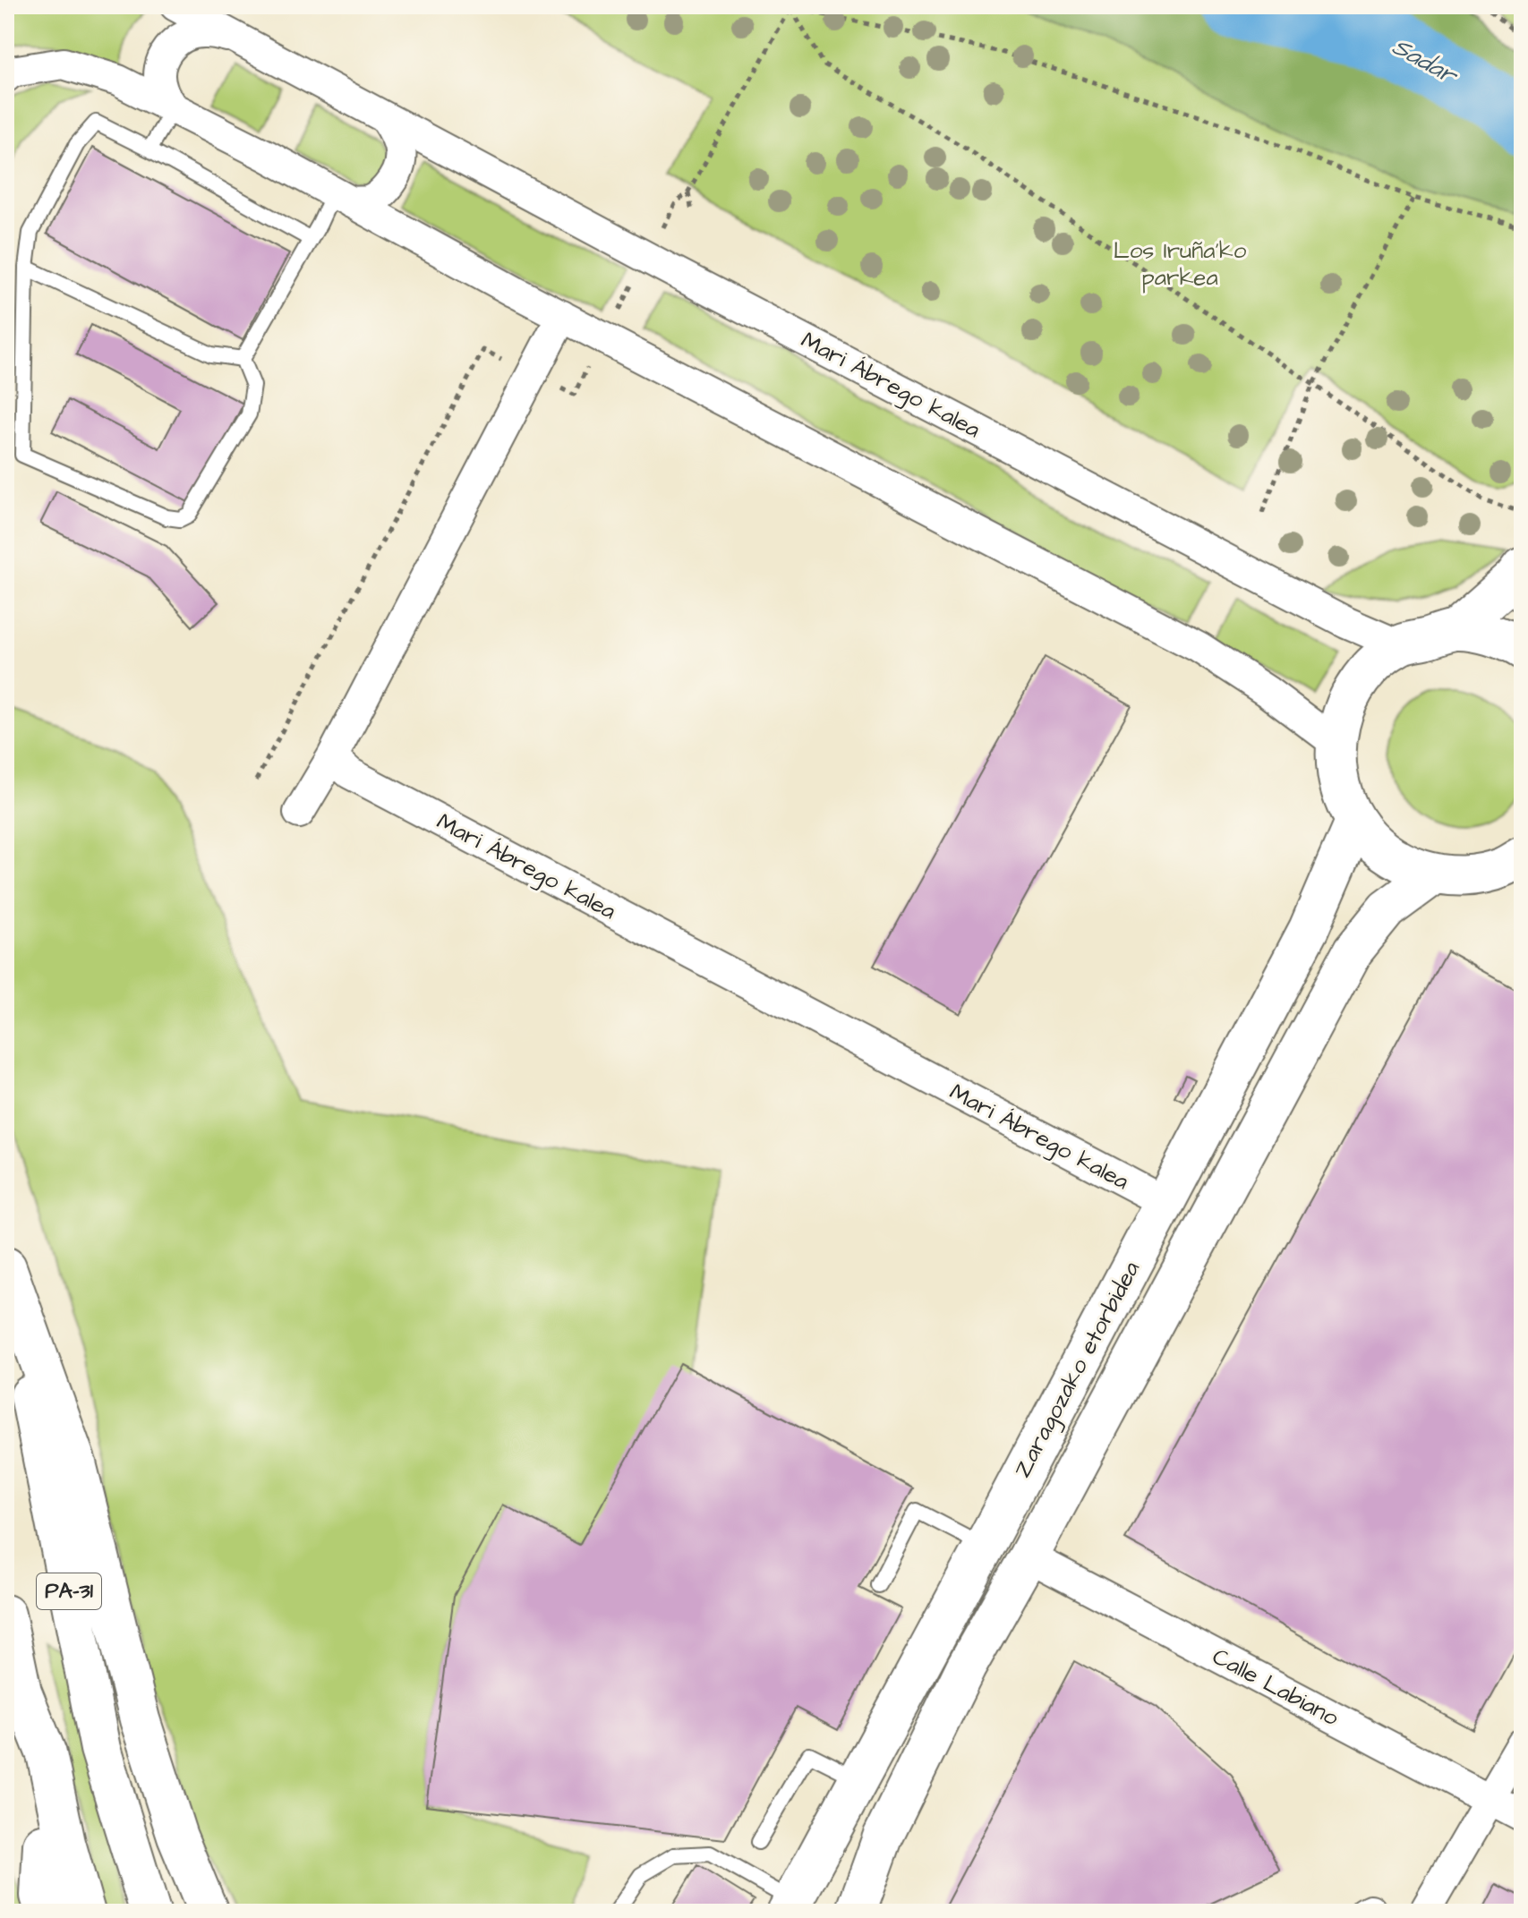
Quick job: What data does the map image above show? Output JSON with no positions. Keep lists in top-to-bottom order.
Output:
{
  "streets": {
    "main road": ["Zaragozako etorbidea", "PA-31"],
    "street": ["Mari Ábrego kalea", "Calle Labiano"]
  },
  "crossings": [
    ["Mari Ábrego kalea", "Zaragozako etorbidea"],
    ["Zaragozako etorbidea", "Calle Labiano"]
  ],
  "water": ["Sadar"],
  "parks": ["Los Iruña'ko parkea"]
}
